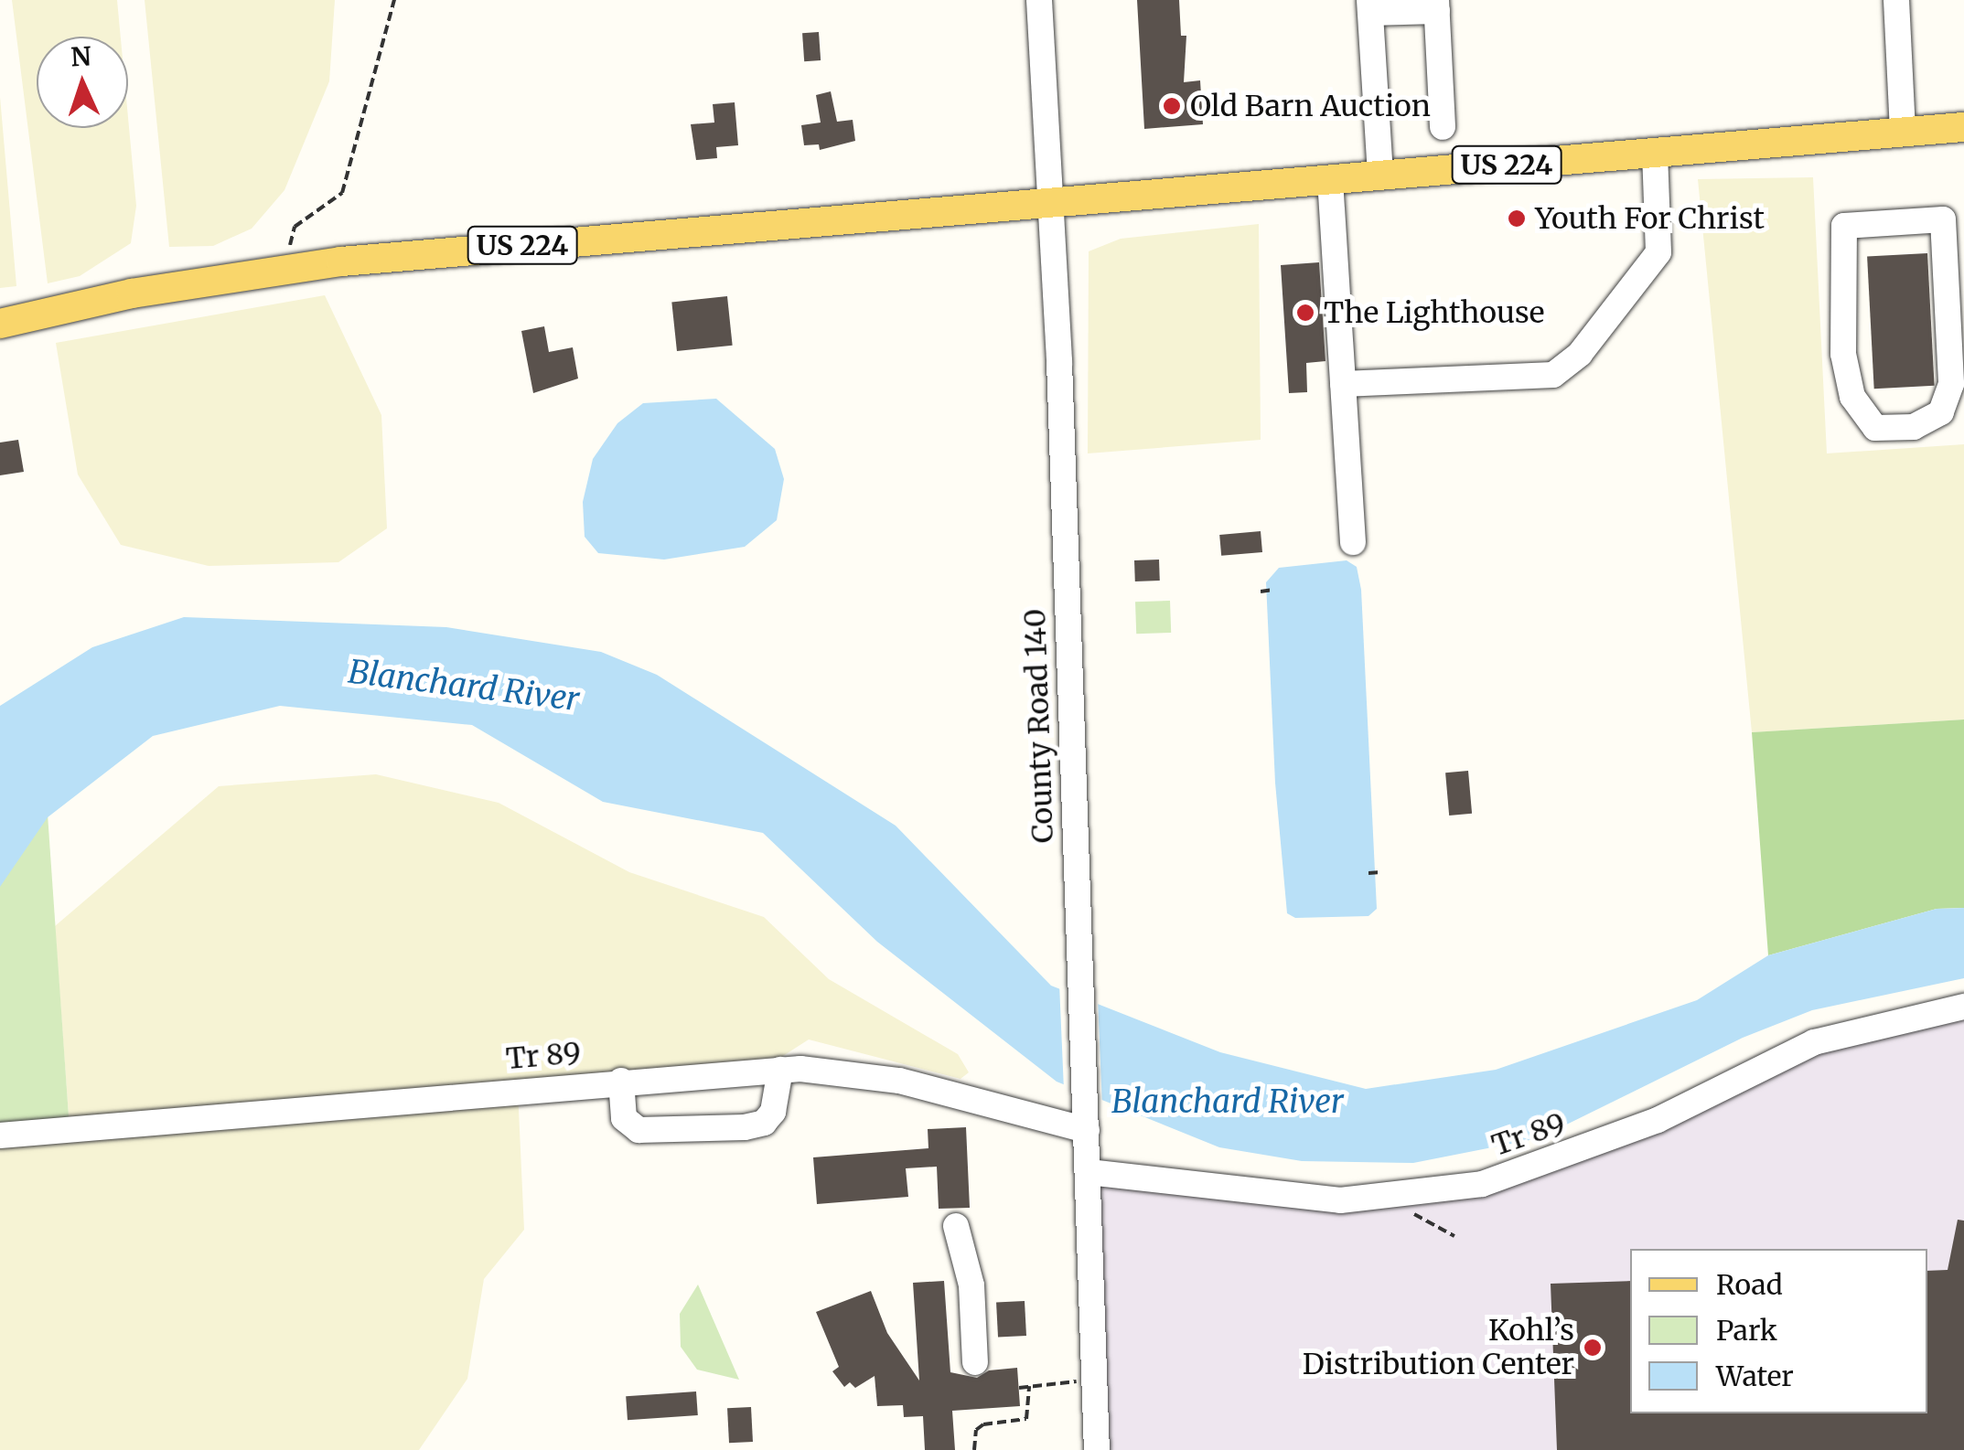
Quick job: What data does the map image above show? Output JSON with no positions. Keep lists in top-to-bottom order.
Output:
{
  "streets": {
    "main road": ["US 224"],
    "street": ["County Road 140", "Tr 89"]
  },
  "crossings": [
    ["US 224", "County Road 140"],
    ["County Road 140", "Tr 89"]
  ],
  "water": ["Blanchard River"],
  "places": [
    "Old Barn Auction",
    "Youth For Christ",
    "The Lighthouse",
    "Kohl’s Distribution Center"
  ],
  "legend": ["Road", "Park", "Water"],
  "north": "top"
}
